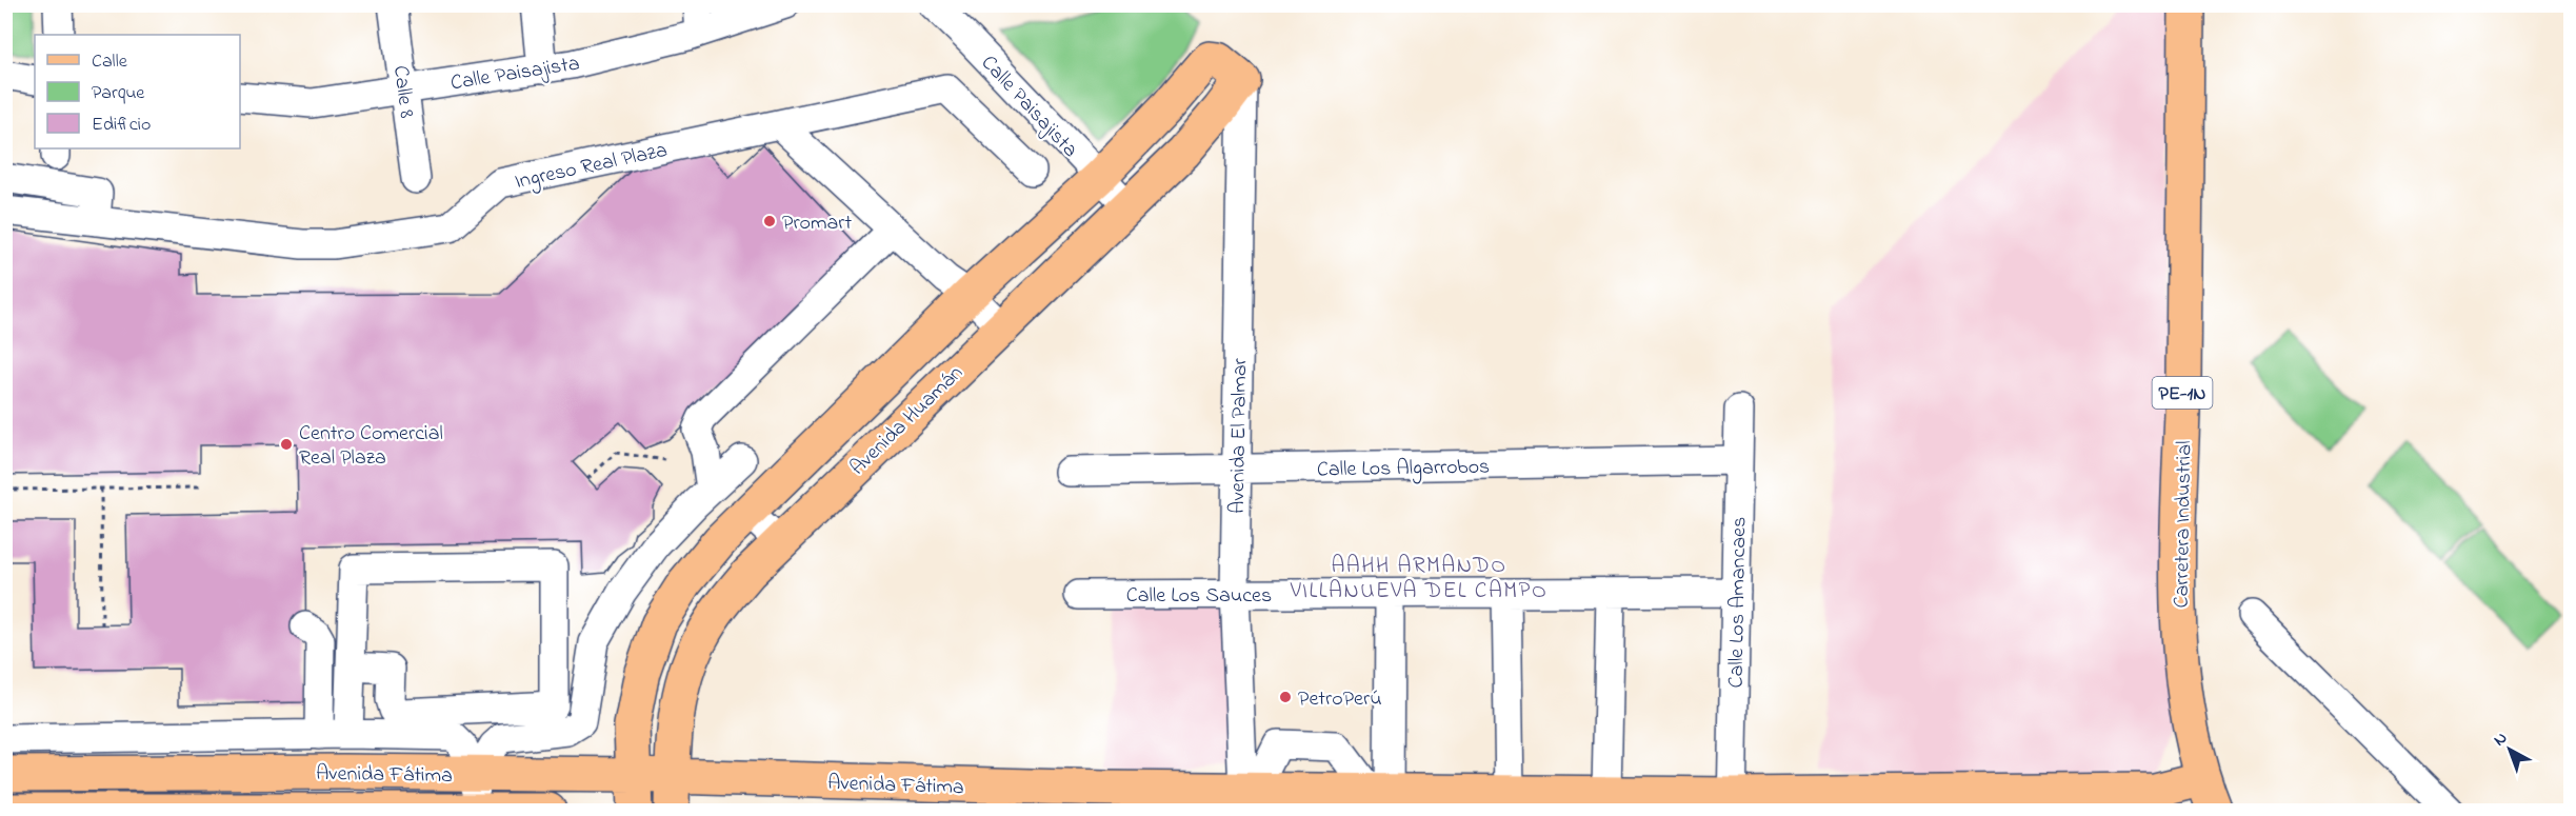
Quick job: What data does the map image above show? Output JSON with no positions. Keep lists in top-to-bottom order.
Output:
{
  "streets": {
    "main road": [
      "PE-1N",
      "Avenida Huamán",
      "Carretera Industrial",
      "Avenida Fátima"
    ],
    "street": [
      "Calle Paisajista",
      "Calle 8",
      "Ingreso Real Plaza",
      "Avenida El Palmar",
      "Calle Los Algarrobos",
      "Calle Los Sauces",
      "Calle Los Amancaes"
    ]
  },
  "crossings": [
    ["Calle Paisajista", "Calle 8"],
    ["Calle Paisajista", "Avenida Huamán"],
    ["Avenida Huamán", "Avenida El Palmar"],
    ["Avenida Huamán", "Avenida Fátima"],
    ["Avenida El Palmar", "Calle Los Algarrobos"],
    ["Avenida El Palmar", "Calle Los Sauces"],
    ["Avenida El Palmar", "Avenida Fátima"],
    ["Calle Los Algarrobos", "Calle Los Amancaes"],
    ["Carretera Industrial", "Avenida Fátima"],
    ["Calle Los Sauces", "Calle Los Amancaes"],
    ["Calle Los Amancaes", "Avenida Fátima"]
  ],
  "districts": ["AAHH ARMANDO VILLANUEVA DEL CAMPO"],
  "places": ["Promart", "Centro Comercial Real Plaza", "PetroPerú"],
  "legend": ["Calle", "Parque", "Edificio"],
  "north": "top left"
}
